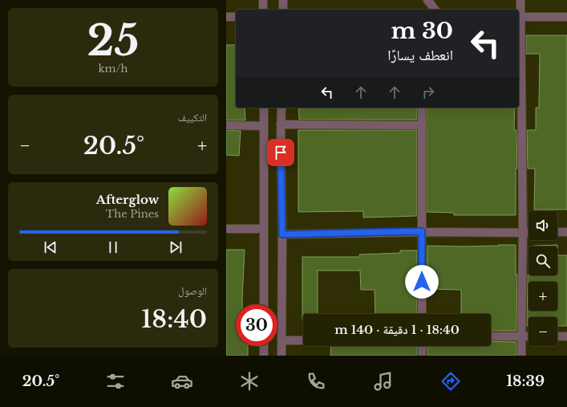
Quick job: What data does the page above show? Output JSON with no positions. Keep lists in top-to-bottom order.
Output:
{
  "page": {
    "tile": [
      ["25", "km/h"],
      "التكييف",
      ["الوصول", "18:40"]
    ],
    "turn": ["30 m", "انعطف يسارًا"],
    "heat": ["−", "20.5°", "+"],
    "song": ["Afterglow", "The Pines"],
    "map_buttons": ["+", "−"],
    "limit": "30",
    "trip": "18:40 · 1 دقيقة · 140 m",
    "tabs": ["18:39", "20.5°"]
  }
}
